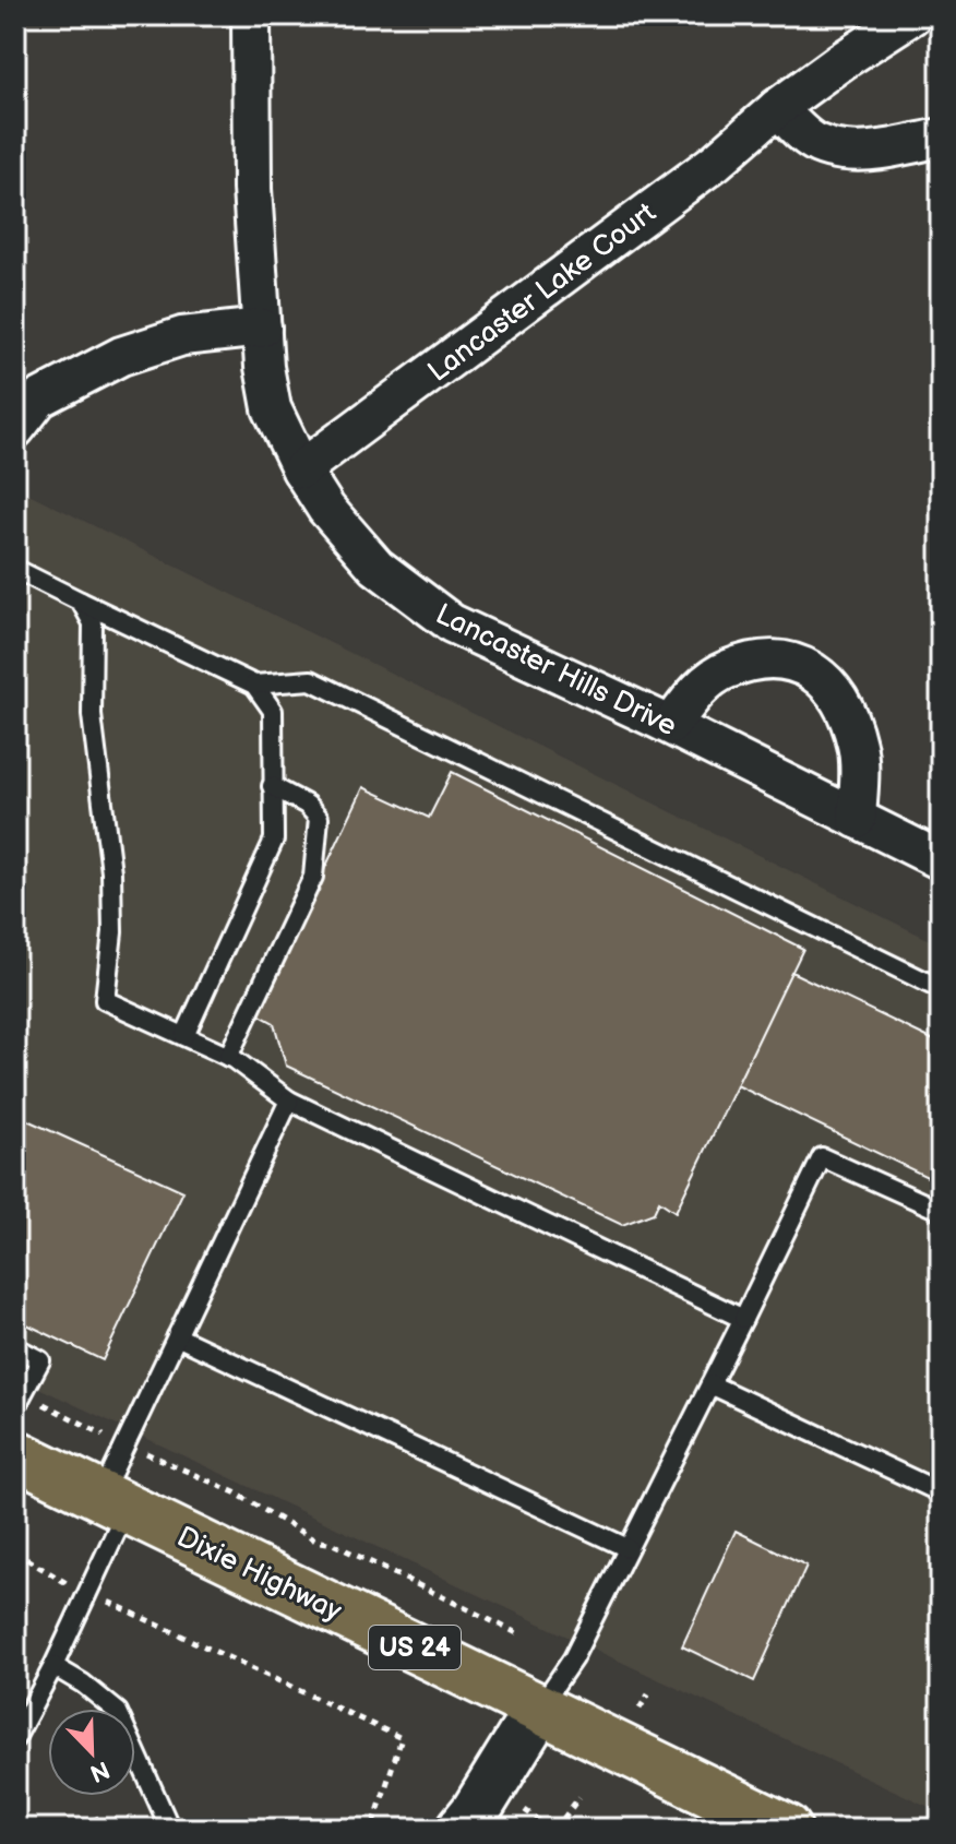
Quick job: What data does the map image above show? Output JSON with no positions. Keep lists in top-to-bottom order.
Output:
{
  "streets": {
    "main road": ["Dixie Highway", "US 24"],
    "street": ["Lancaster Lake Court", "Lancaster Hills Drive"]
  },
  "crossings": [
    ["Lancaster Lake Court", "Lancaster Hills Drive"]
  ],
  "north": "bottom right"
}
